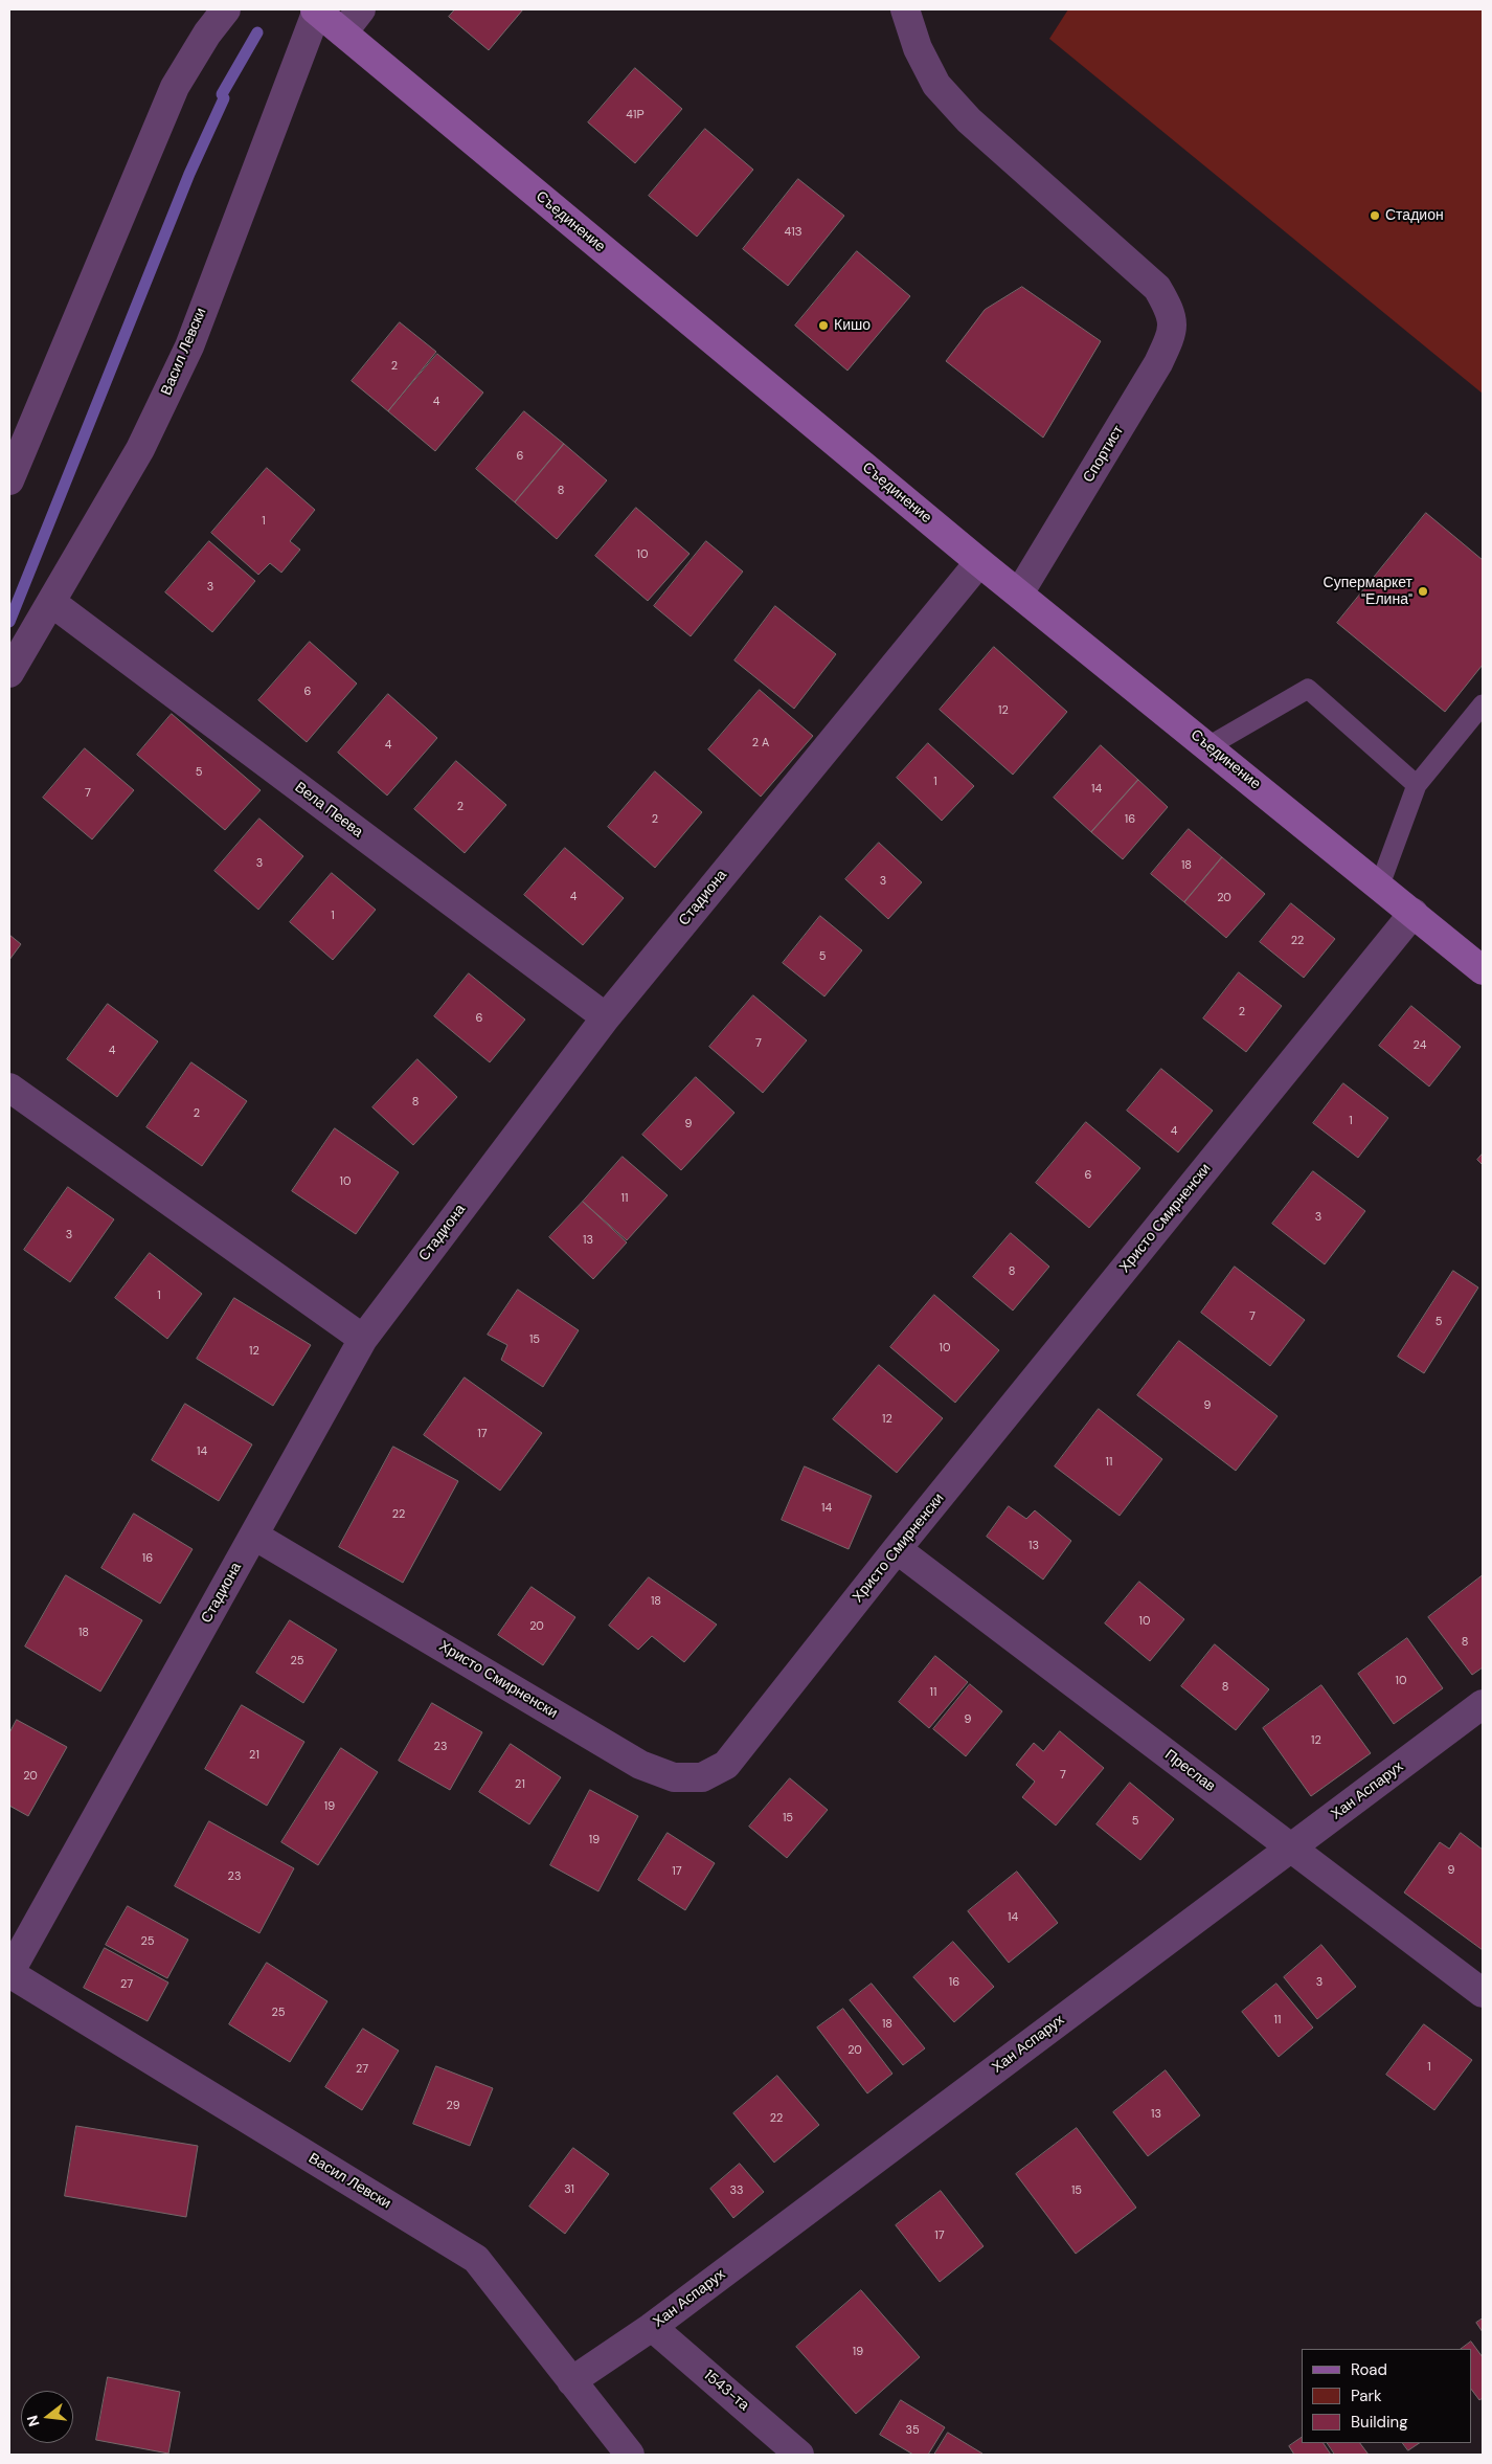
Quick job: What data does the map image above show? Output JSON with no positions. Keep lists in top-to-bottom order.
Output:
{
  "streets": {
    "street": [
      "Съединение",
      "Васил Левски",
      "Спортист",
      "Вела Пеева",
      "Стадиона",
      "Христо Смирненски",
      "Преслав",
      "Хан Аспарух",
      "1543-та"
    ]
  },
  "crossings": [
    ["Съединение", "Васил Левски"],
    ["Съединение", "Спортист"],
    ["Съединение", "Стадиона"],
    ["Съединение", "Христо Смирненски"],
    ["Васил Левски", "Вела Пеева"],
    ["Васил Левски", "Стадиона"],
    ["Васил Левски", "Хан Аспарух"],
    ["Вела Пеева", "Стадиона"],
    ["Стадиона", "Христо Смирненски"],
    ["Христо Смирненски", "Преслав"],
    ["Преслав", "Хан Аспарух"],
    ["Хан Аспарух", "1543-та"]
  ],
  "places": ["Стадион", "Кишо", "Супермаркет \"Елина\""],
  "house_numbers": [
    "41Р",
    "41З",
    "2",
    "4",
    "6",
    "8",
    "1",
    "10",
    "3",
    "6",
    "12",
    "2 A",
    "4",
    "5",
    "1",
    "14",
    "7",
    "2",
    "2",
    "16",
    "3",
    "18",
    "3",
    "4",
    "20",
    "1",
    "22",
    "5",
    "2",
    "6",
    "7",
    "24",
    "4",
    "8",
    "2",
    "1",
    "9",
    "4",
    "6",
    "10",
    "11",
    "3",
    "3",
    "13",
    "8",
    "1",
    "7",
    "5",
    "15",
    "10",
    "12",
    "9",
    "12",
    "17",
    "14",
    "11",
    "14",
    "22",
    "13",
    "16",
    "18",
    "10",
    "20",
    "18",
    "8",
    "25",
    "10",
    "8",
    "11",
    "9",
    "12",
    "23",
    "21",
    "7",
    "20",
    "21",
    "19",
    "15",
    "5",
    "19",
    "9",
    "17",
    "23",
    "14",
    "25",
    "16",
    "3",
    "27",
    "25",
    "11",
    "18",
    "20",
    "1",
    "27",
    "29",
    "13",
    "22",
    "31",
    "33",
    "15",
    "17",
    "19",
    "35"
  ],
  "legend": ["Road", "Park", "Building"],
  "north": "left"
}
